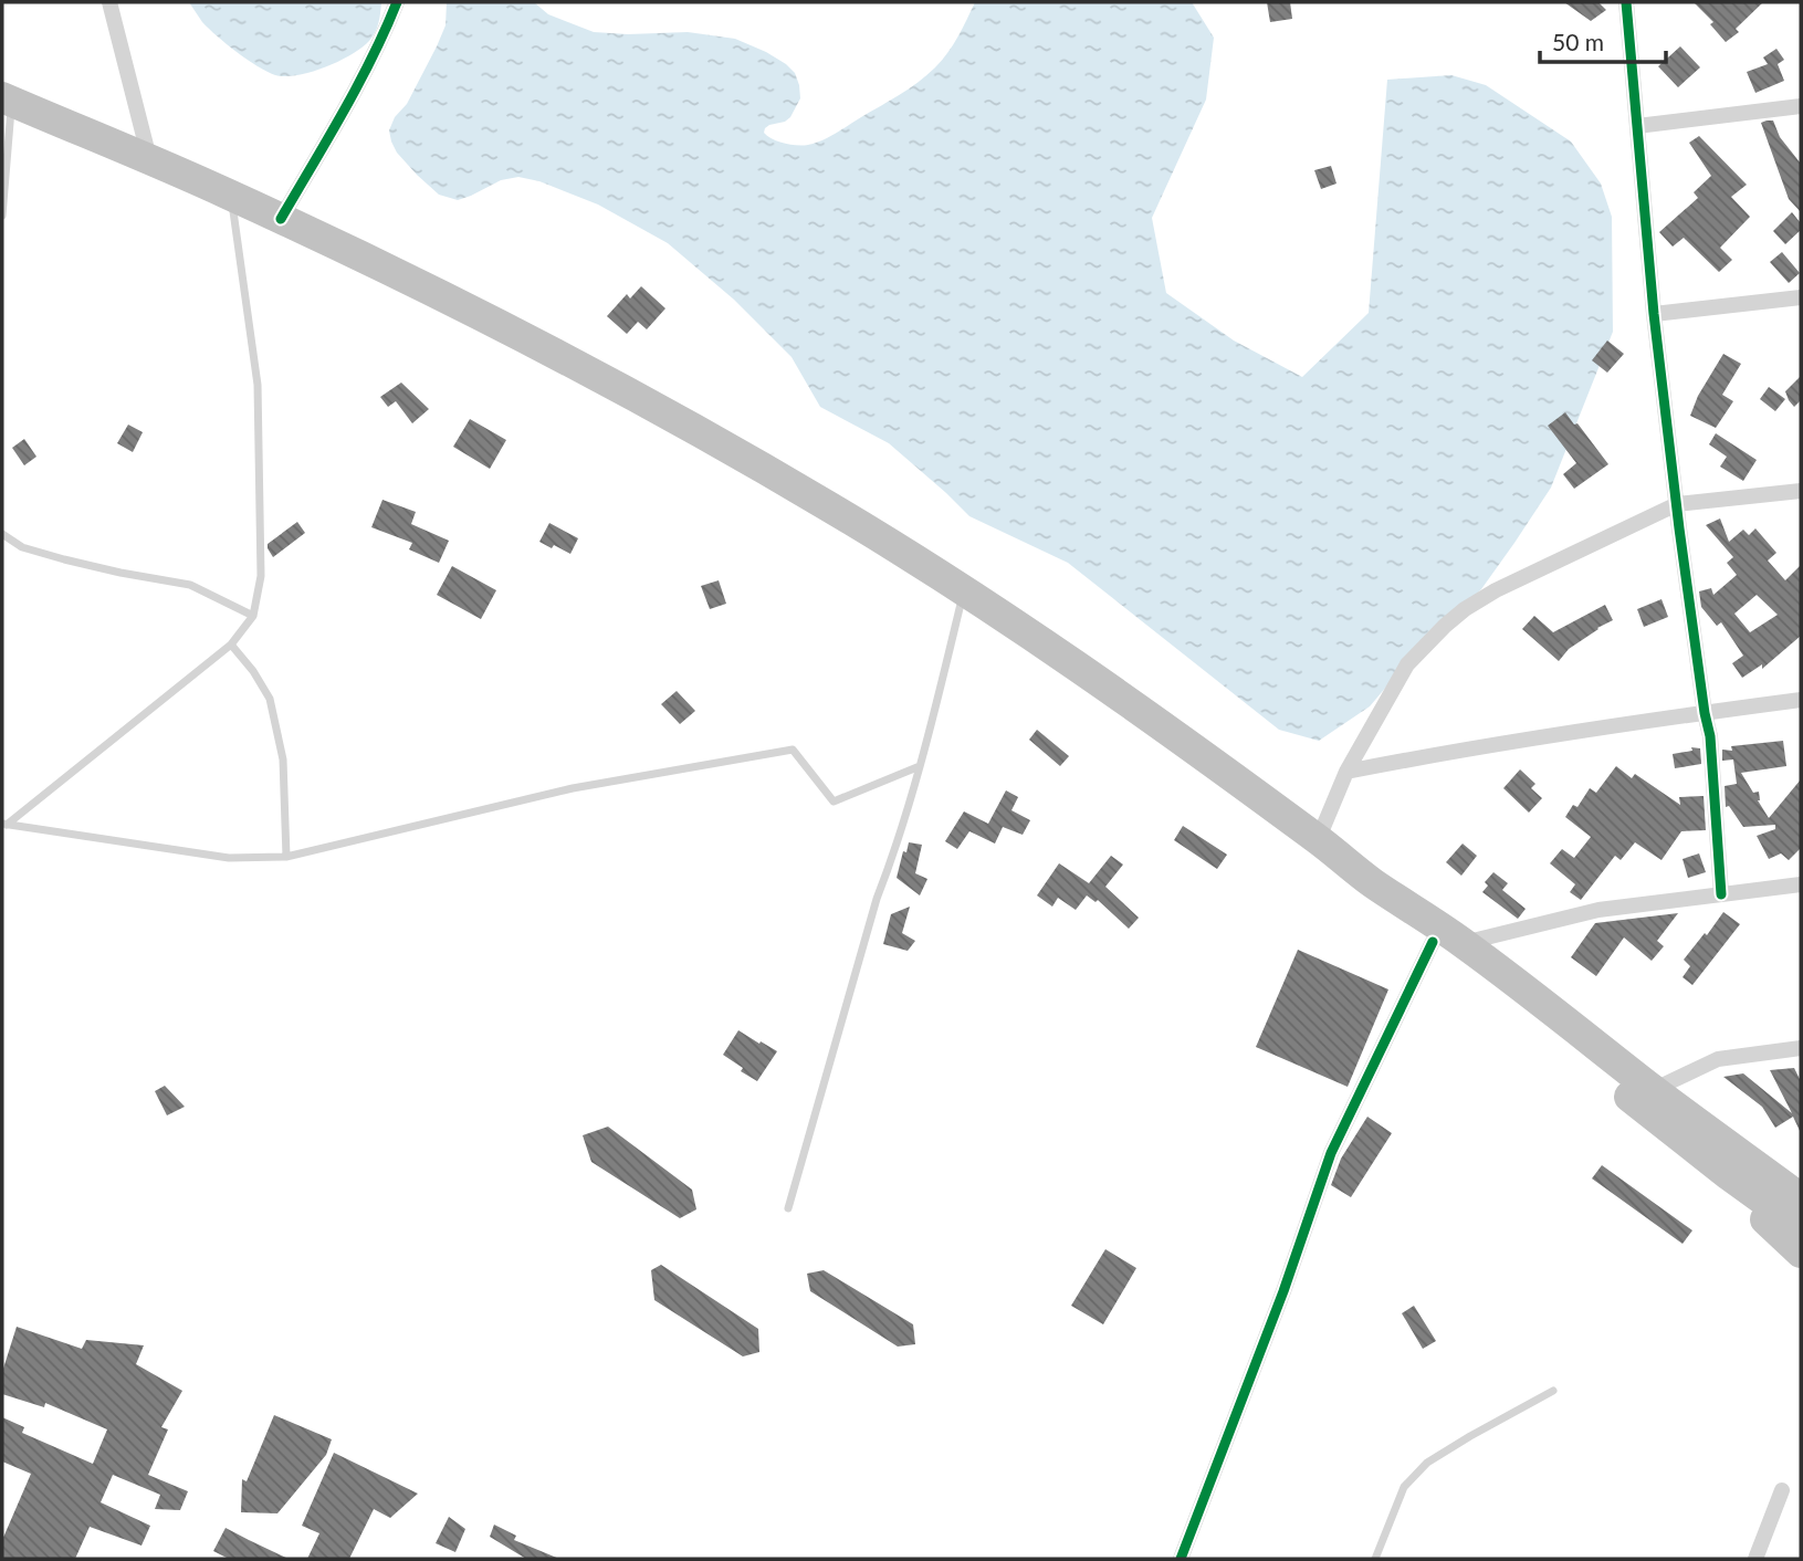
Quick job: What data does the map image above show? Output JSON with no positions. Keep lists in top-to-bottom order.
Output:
{
  "scale_bar": "50 m"
}
